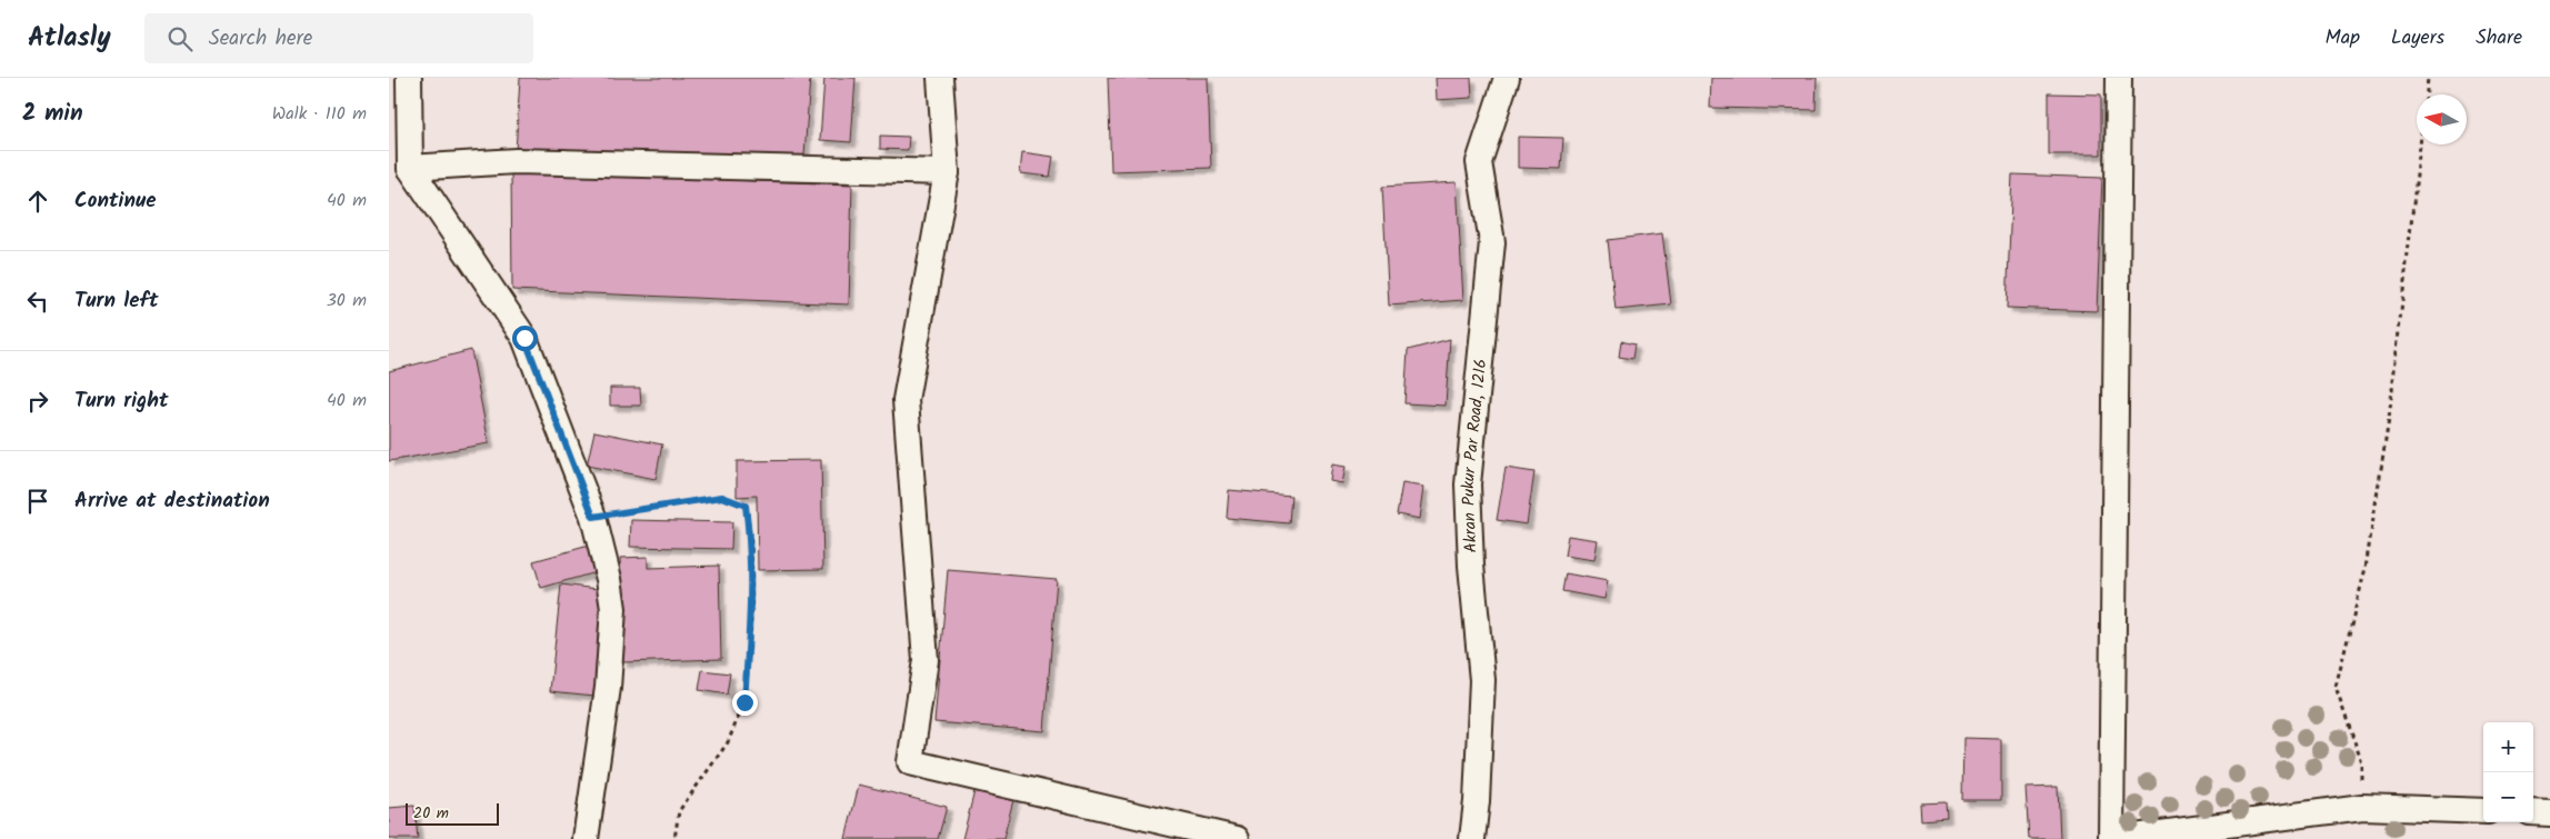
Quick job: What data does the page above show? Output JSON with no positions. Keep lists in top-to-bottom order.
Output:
{
  "streets": {
    "street": ["Akran Pukur Par Road, 1216"]
  },
  "scale_bar": "20 m",
  "north": "left",
  "page": {
    "header": "Atlasly",
    "search": "Search here",
    "nav": ["Map", "Layers", "Share"],
    "heading": ["2 min", "Walk · 110 m"],
    "list": [
      ["Continue", "40 m"],
      ["Turn left", "30 m"],
      ["Turn right", "40 m"],
      "Arrive at destination"
    ],
    "map_buttons": ["+", "−"],
    "scale": "20 m"
  }
}
